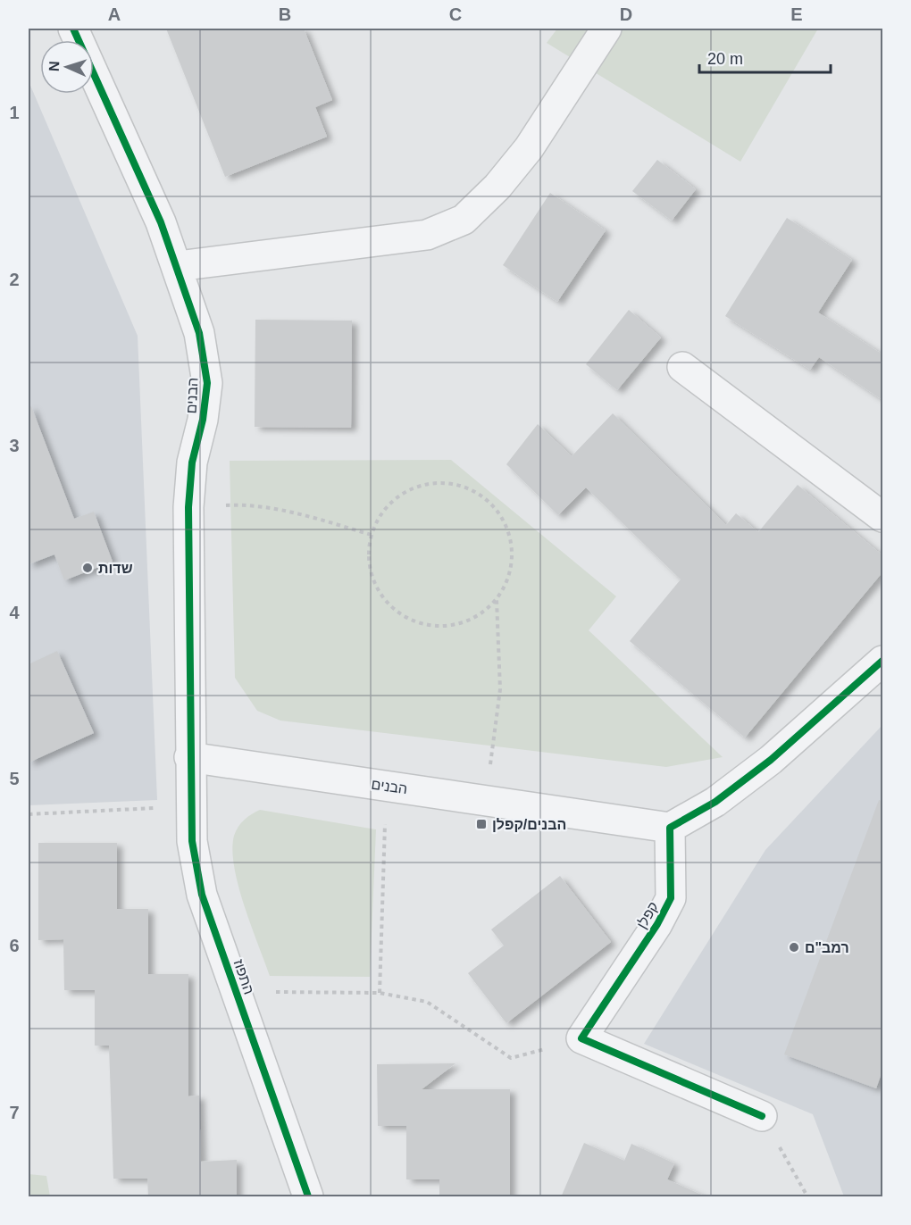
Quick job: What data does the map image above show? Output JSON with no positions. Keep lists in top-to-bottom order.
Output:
{
  "streets": {
    "street": ["הבנים", "קפלן", "התפוז"]
  },
  "crossings": [
    ["הבנים", "קפלן"],
    ["הבנים", "התפוז"]
  ],
  "places": {
    "other": ["שדות", "רמב\"ם"],
    "transit": ["הבנים/קפלן"]
  },
  "scale_bar": "20 m",
  "north": "left",
  "grid": {
    "columns": [
      "A",
      "B",
      "C",
      "D",
      "E"
    ],
    "rows": [
      "1",
      "2",
      "3",
      "4",
      "5",
      "6",
      "7"
    ]
  }
}
